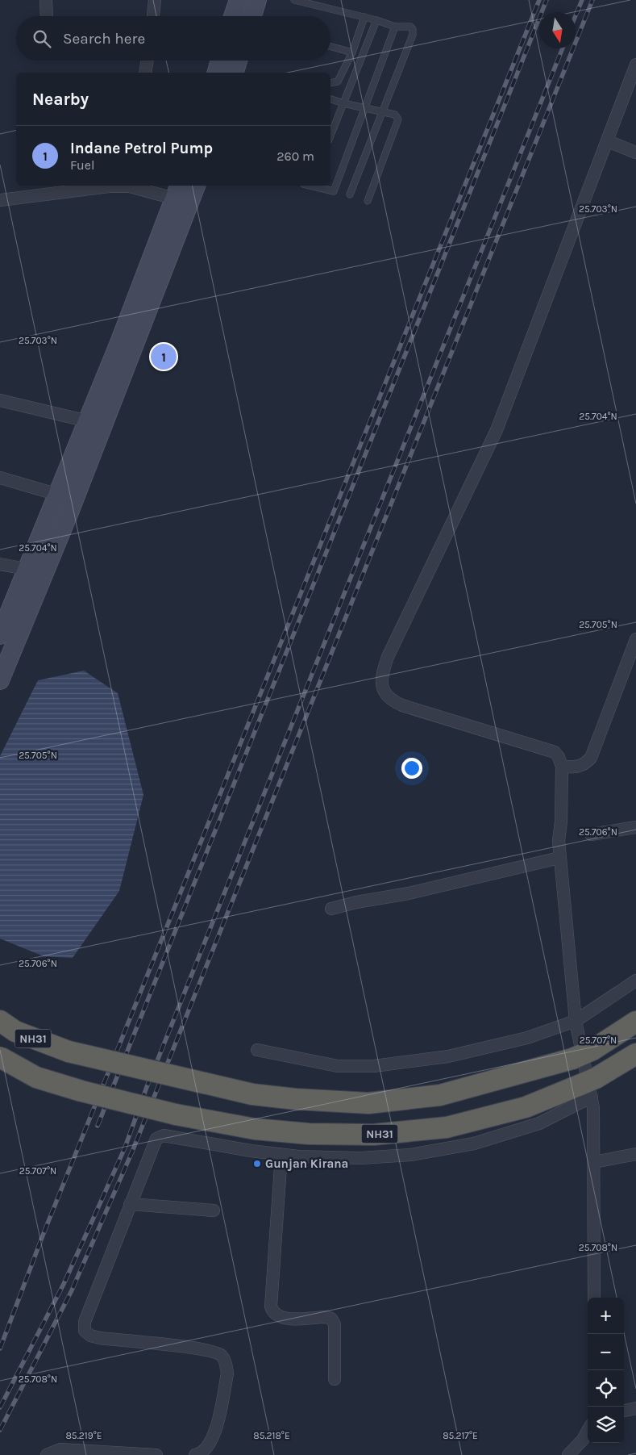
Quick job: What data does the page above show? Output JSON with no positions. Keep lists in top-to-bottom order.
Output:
{
  "streets": {
    "highway": ["NH31"]
  },
  "places": ["Gunjan Kirana"],
  "north": "bottom",
  "page": {
    "search": "Search here",
    "heading": "Nearby",
    "list": [
      {
        "mark": "1",
        "name": "Indane Petrol Pump",
        "note": "Fuel",
        "value": "260 m"
      }
    ],
    "pins": "1",
    "map_buttons": ["+", "−"]
  },
  "coordinates": [
    "25.703°N",
    "25.704°N",
    "25.705°N",
    "25.706°N",
    "25.707°N",
    "25.708°N",
    "85.219°E",
    "85.218°E",
    "85.217°E"
  ]
}
